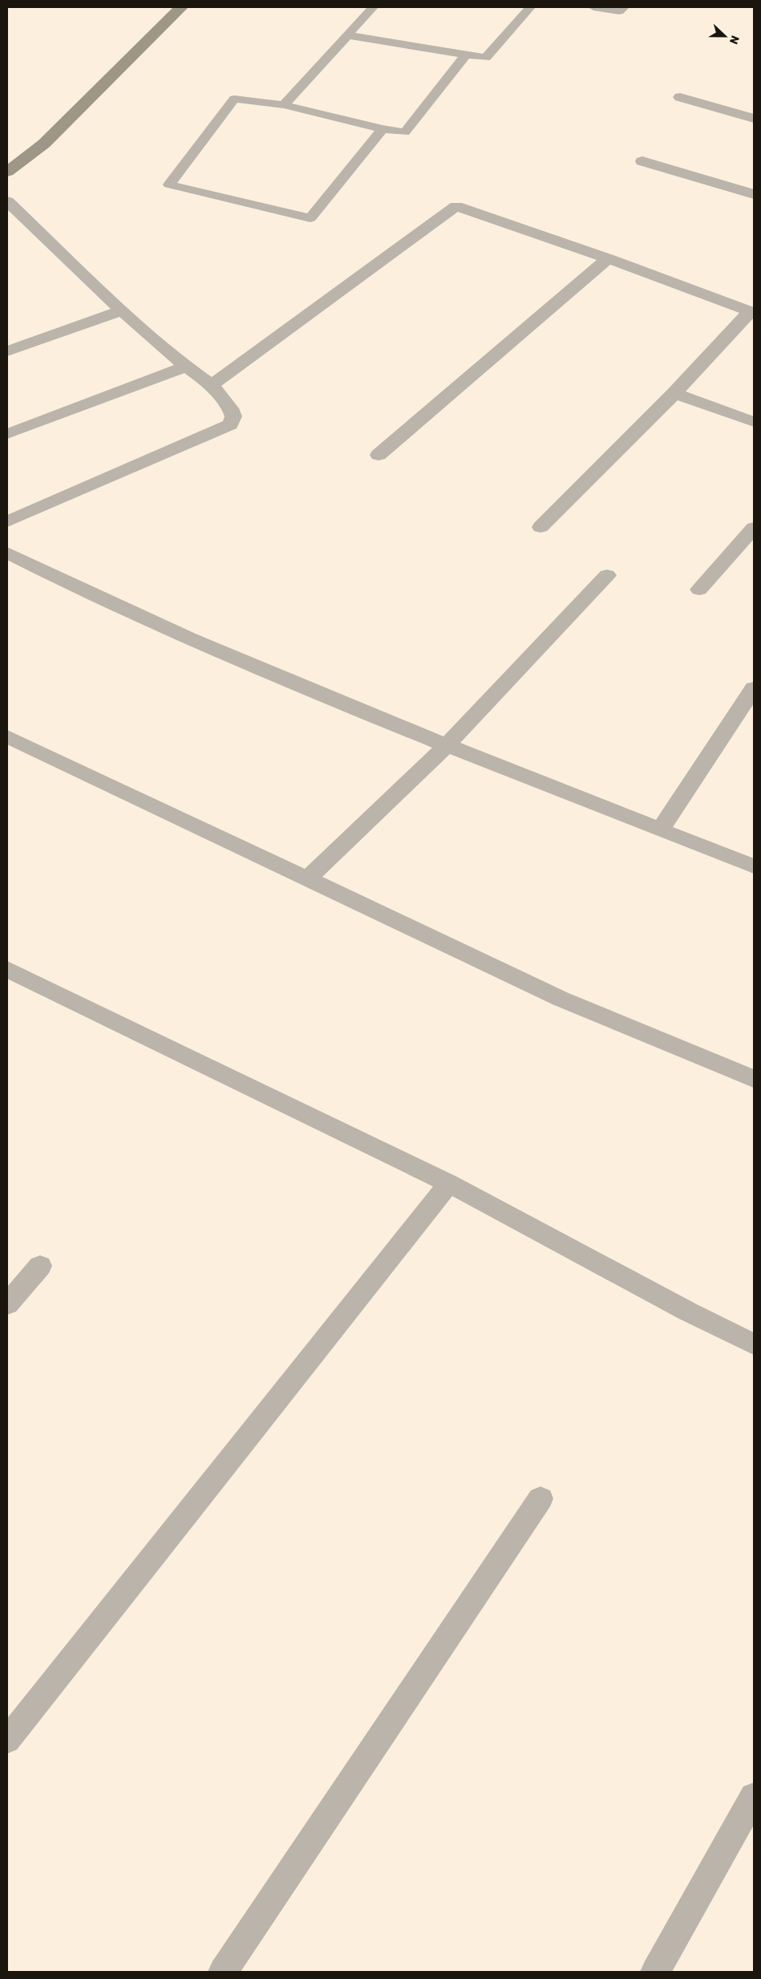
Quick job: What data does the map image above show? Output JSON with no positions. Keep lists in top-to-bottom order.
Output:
{
  "north": "right"
}
